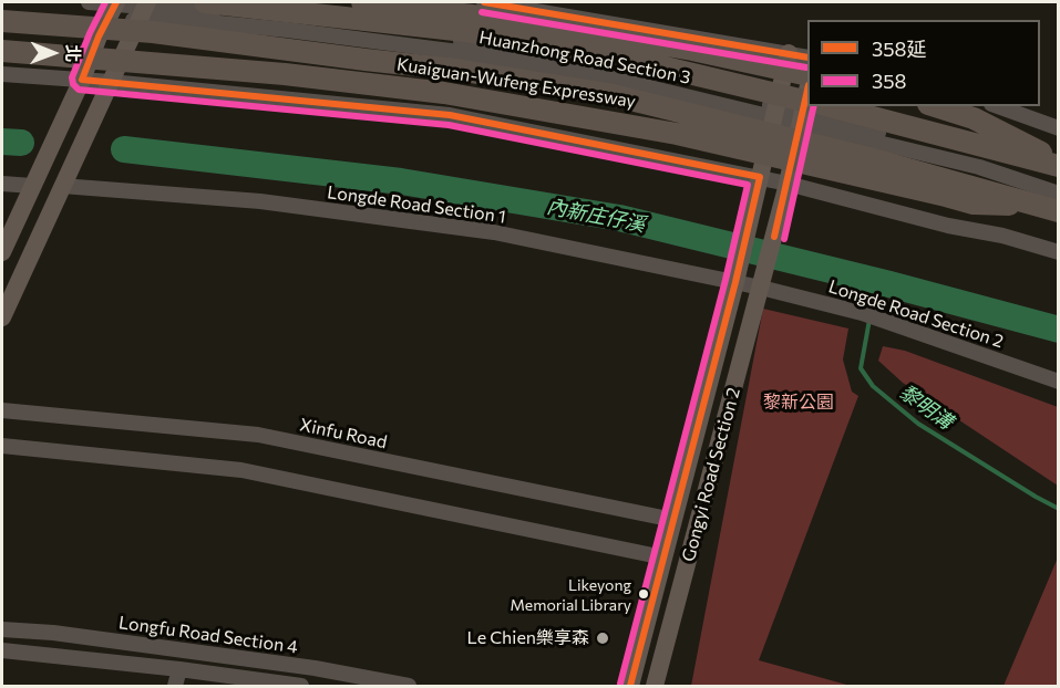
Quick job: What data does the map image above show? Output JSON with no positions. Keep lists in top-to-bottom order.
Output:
{
  "streets": {
    "highway": ["Kuaiguan-Wufeng Expressway"],
    "main road": ["Gongyi Road Section 2"],
    "street": [
      "Huanzhong Road Section 3",
      "Longde Road Section 1",
      "Longde Road Section 2",
      "Xinfu Road",
      "Longfu Road Section 4"
    ]
  },
  "crossings": [
    ["Huanzhong Road Section 3", "Gongyi Road Section 2"],
    ["Longde Road Section 1", "Longde Road Section 2"],
    ["Longde Road Section 1", "Gongyi Road Section 2"],
    ["Longde Road Section 2", "Gongyi Road Section 2"],
    ["Xinfu Road", "Gongyi Road Section 2"]
  ],
  "water": ["內新庄仔溪", "黎明溝"],
  "parks": ["黎新公園"],
  "places": ["Likeyong Memorial Library", "Le Chien樂享森"],
  "lines": ["transit line 358延", "transit line 358"],
  "legend": ["358延", "358"],
  "north": "right"
}
